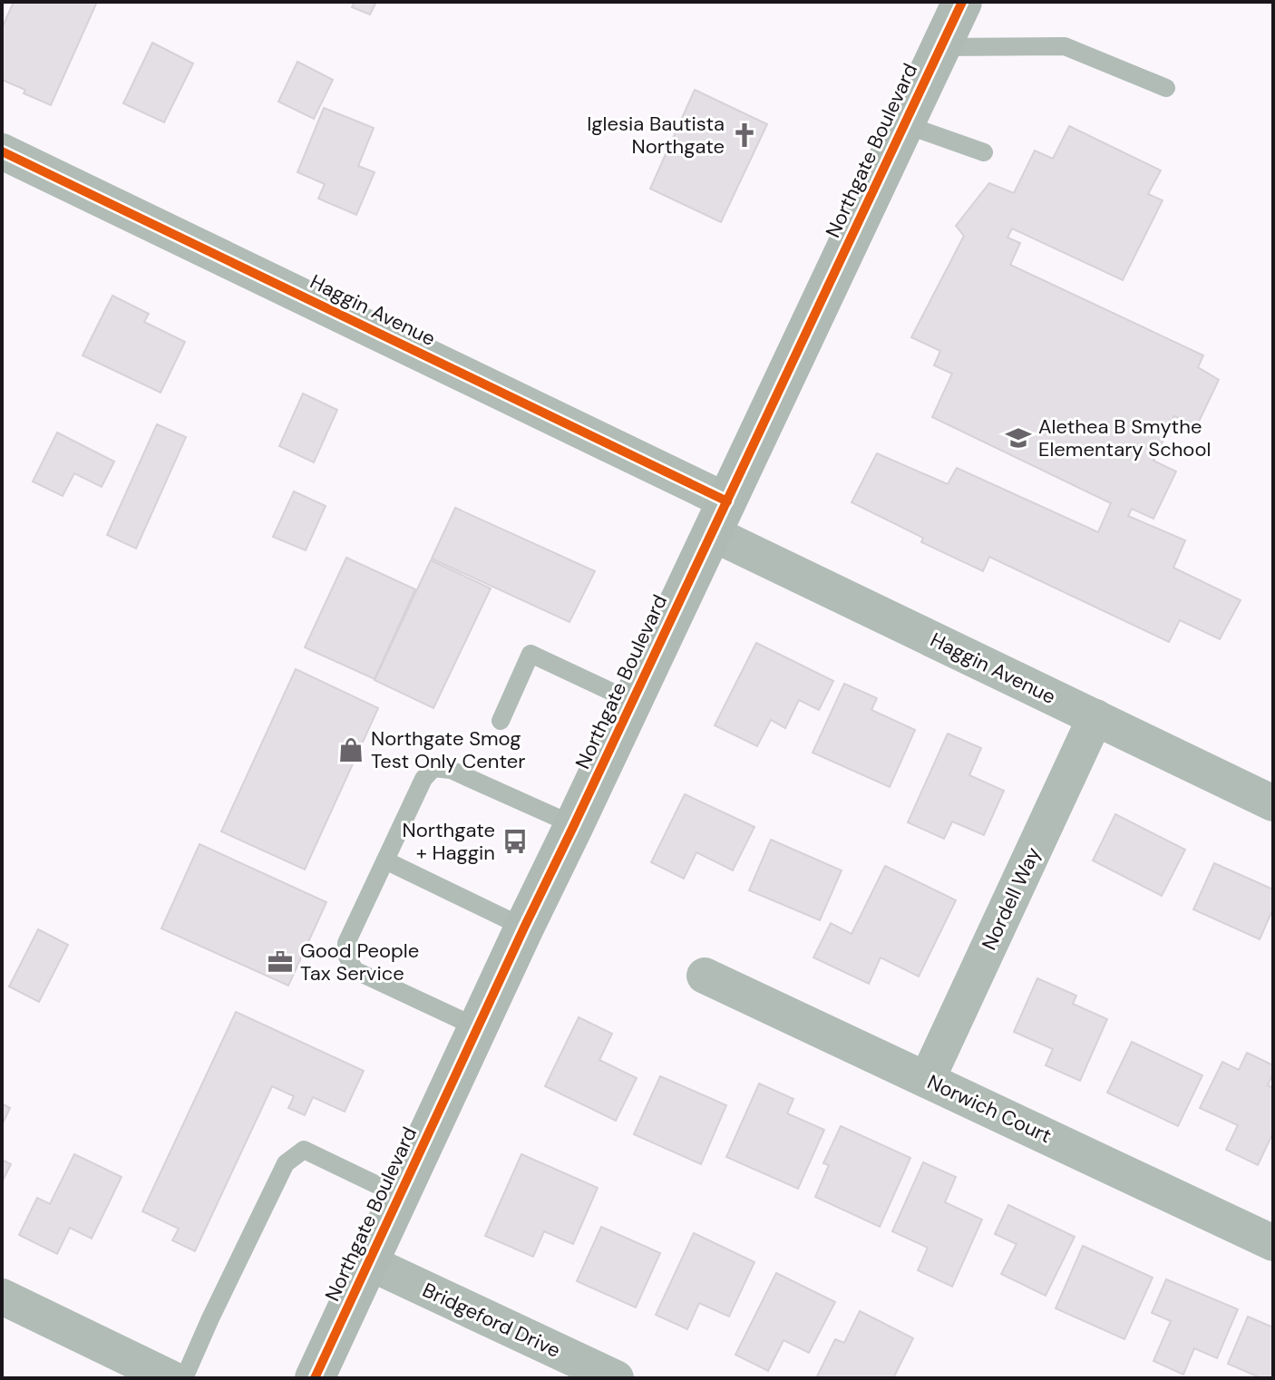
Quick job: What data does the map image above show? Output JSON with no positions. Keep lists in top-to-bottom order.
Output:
{
  "streets": {
    "main road": ["Northgate Boulevard"],
    "street": [
      "Haggin Avenue",
      "Nordell Way",
      "Norwich Court",
      "Bridgeford Drive"
    ]
  },
  "crossings": [
    ["Northgate Boulevard", "Haggin Avenue"],
    ["Northgate Boulevard", "Bridgeford Drive"],
    ["Haggin Avenue", "Nordell Way"],
    ["Nordell Way", "Norwich Court"]
  ],
  "places": {
    "church": ["Iglesia Bautista Northgate"],
    "school or university": ["Alethea B Smythe Elementary School"],
    "shop": ["Northgate Smog Test Only Center"],
    "bus stop": ["Northgate + Haggin"],
    "office": ["Good People Tax Service"]
  }
}
